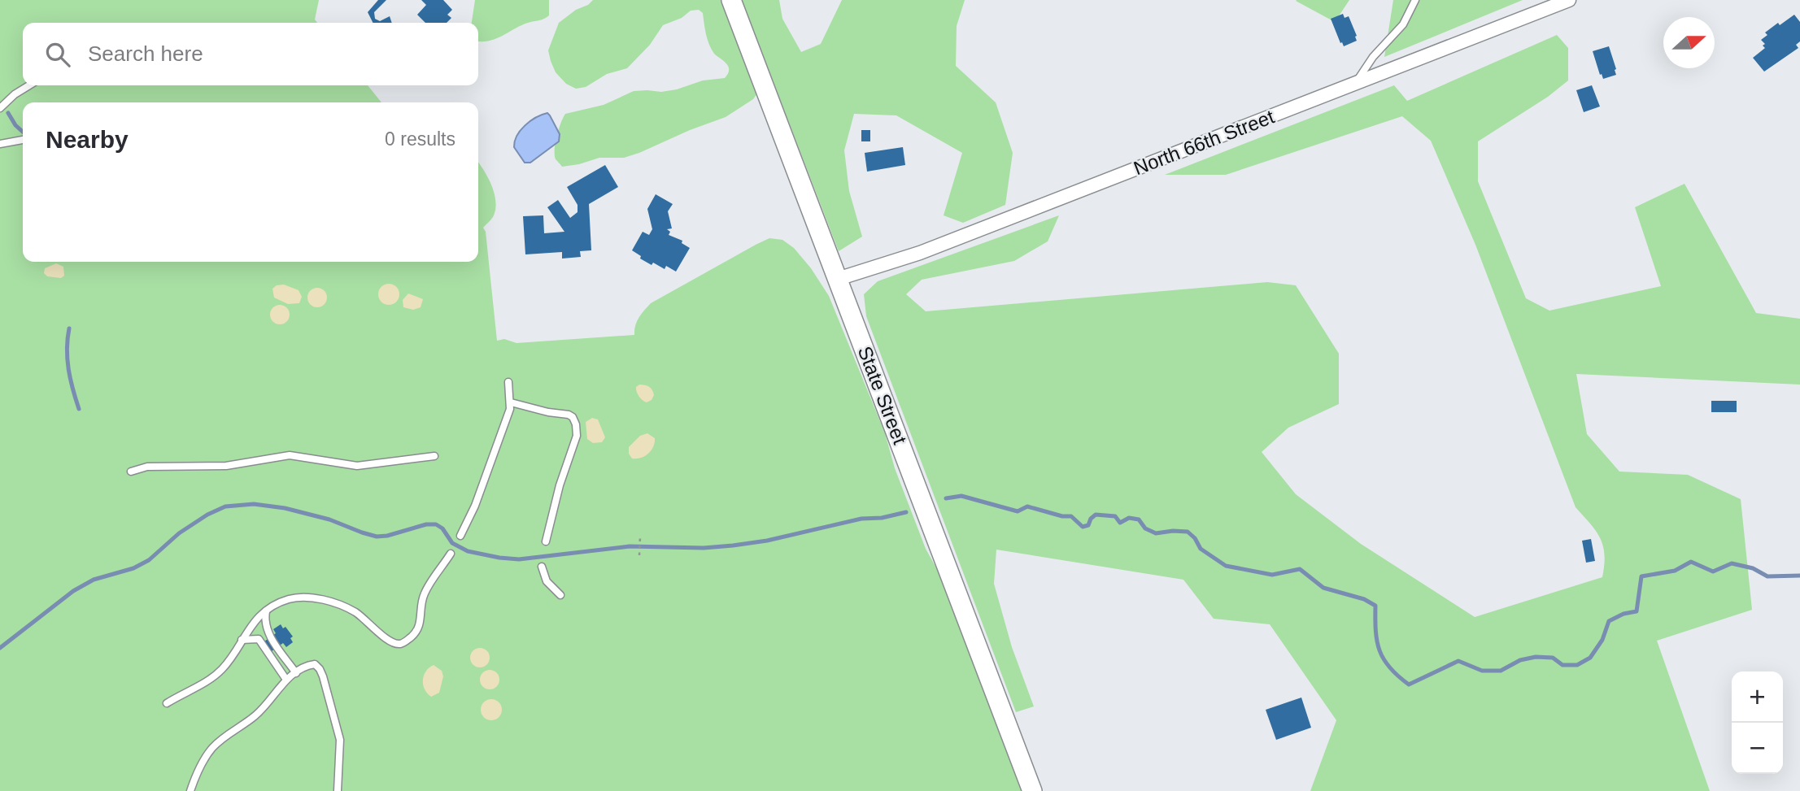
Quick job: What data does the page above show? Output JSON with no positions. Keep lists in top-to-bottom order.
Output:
{
  "streets": {
    "street": ["North 66th Street", "State Street"]
  },
  "crossings": [
    ["North 66th Street", "State Street"]
  ],
  "north": "right",
  "page": {
    "search": "Search here",
    "heading": ["Nearby", "0 results"],
    "map_buttons": ["+", "−"]
  }
}
